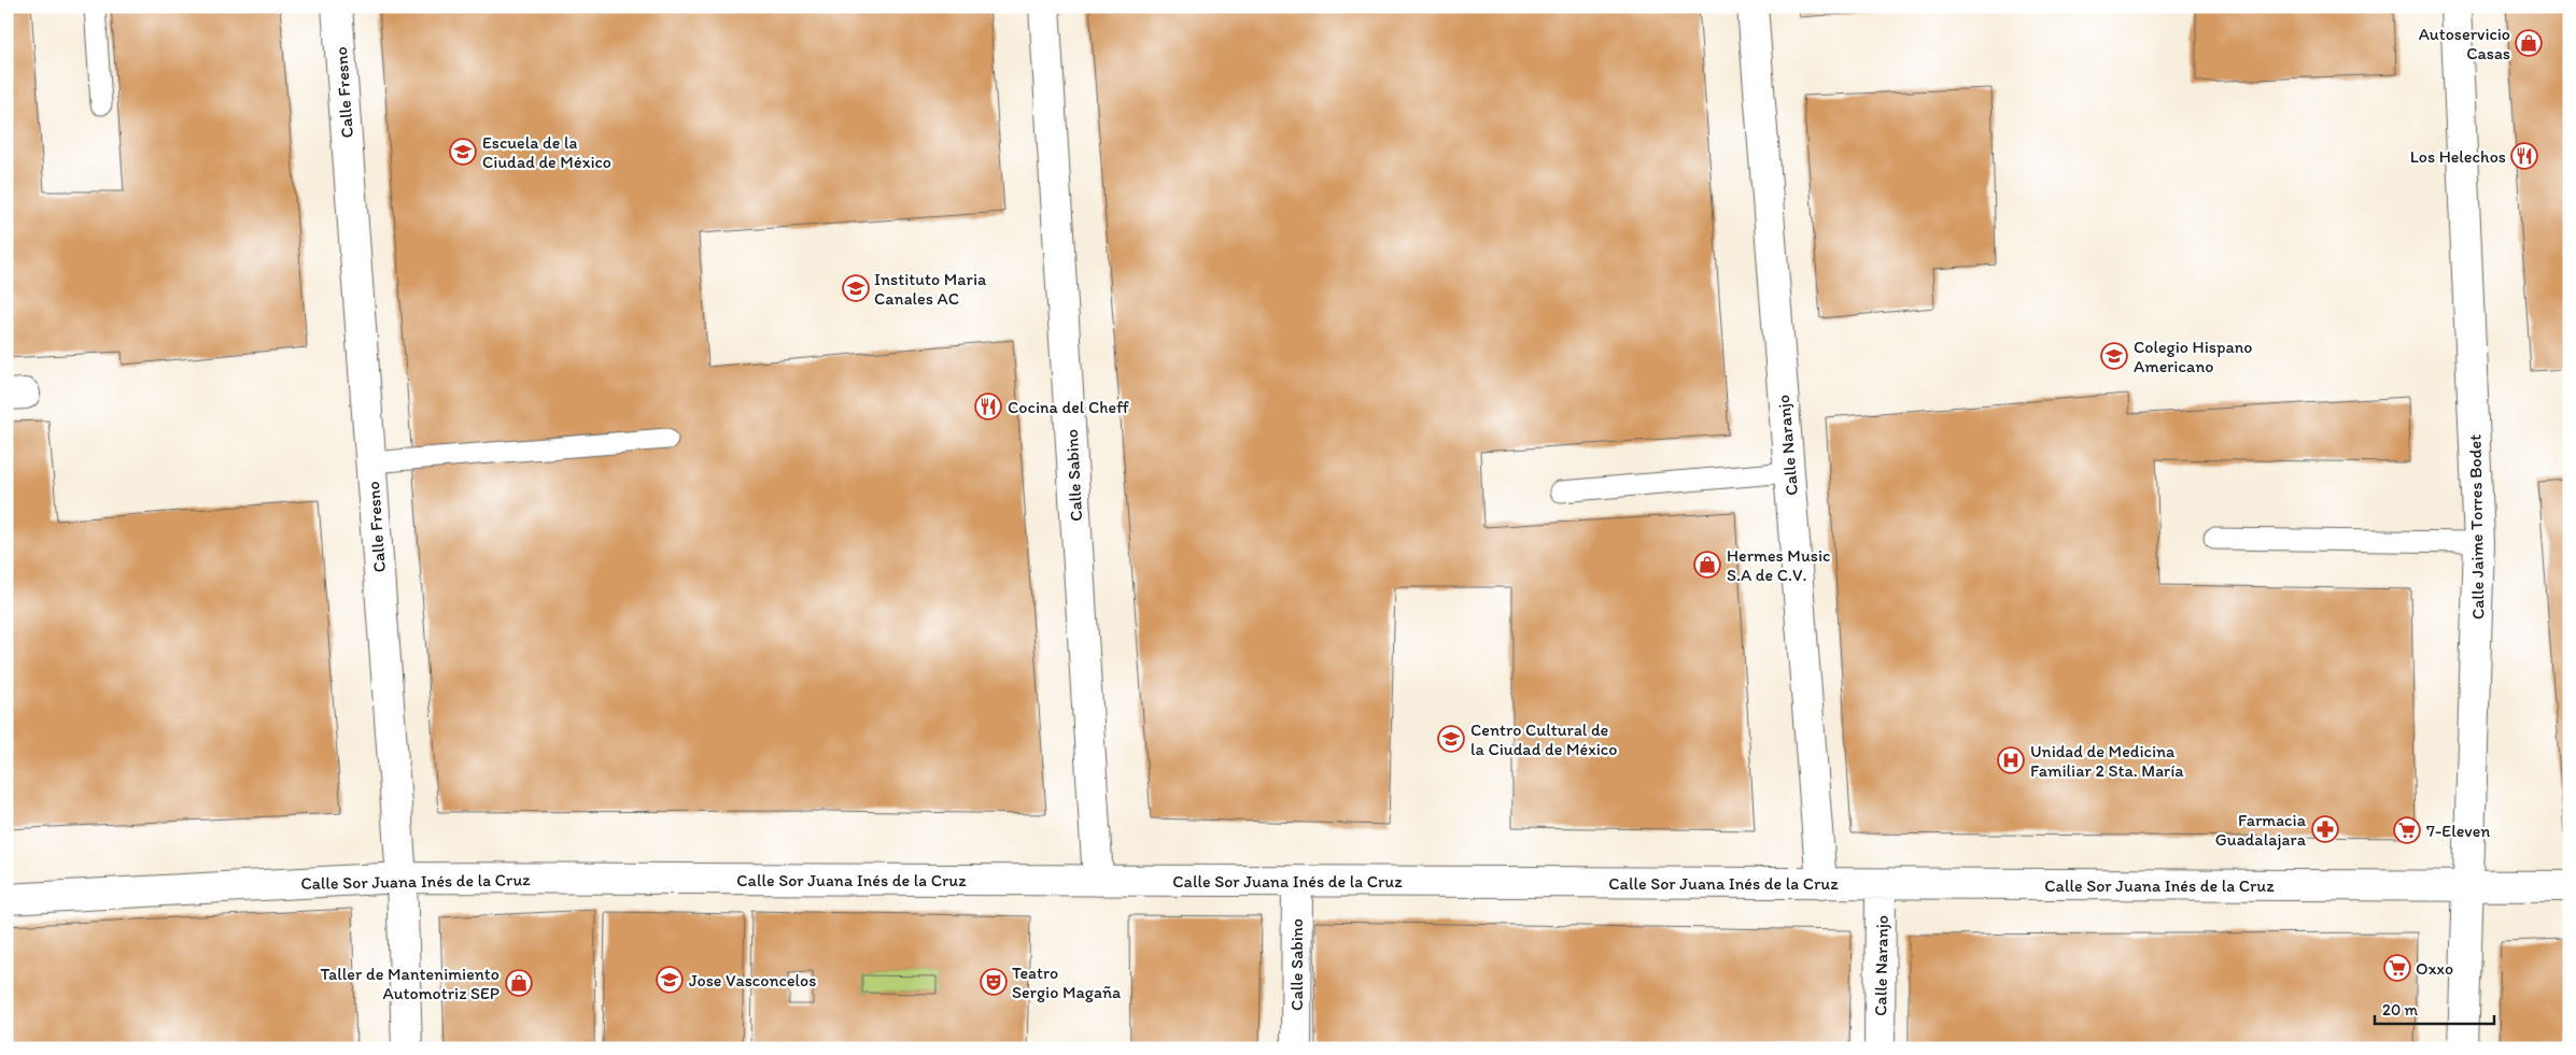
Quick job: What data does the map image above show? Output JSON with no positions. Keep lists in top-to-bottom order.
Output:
{
  "streets": {
    "street": [
      "Calle Fresno",
      "Calle Naranjo",
      "Calle Sabino",
      "Calle Jaime Torres Bodet",
      "Calle Sor Juana Inés de la Cruz"
    ]
  },
  "crossings": [
    ["Calle Fresno", "Calle Sor Juana Inés de la Cruz"],
    ["Calle Naranjo", "Calle Sor Juana Inés de la Cruz"],
    ["Calle Sabino", "Calle Sor Juana Inés de la Cruz"],
    ["Calle Jaime Torres Bodet", "Calle Sor Juana Inés de la Cruz"]
  ],
  "places": {
    "shop": ["Autoservicio Casas", "Hermes Music S.A de C.V.", "Taller de Mantenimiento Automotriz SEP"],
    "school or university": [
      "Escuela de la Ciudad de México",
      "Instituto Maria Canales AC",
      "Colegio Hispano Americano",
      "Centro Cultural de la Ciudad de México",
      "Jose Vasconcelos"
    ],
    "restaurant": ["Los Helechos", "Cocina del Cheff"],
    "hospital": ["Unidad de Medicina Familiar 2 Sta. María"],
    "pharmacy": ["Farmacia Guadalajara"],
    "supermarket": ["7-Eleven", "Oxxo"],
    "theatre": ["Teatro Sergio Magaña"]
  },
  "scale_bar": "20 m"
}
